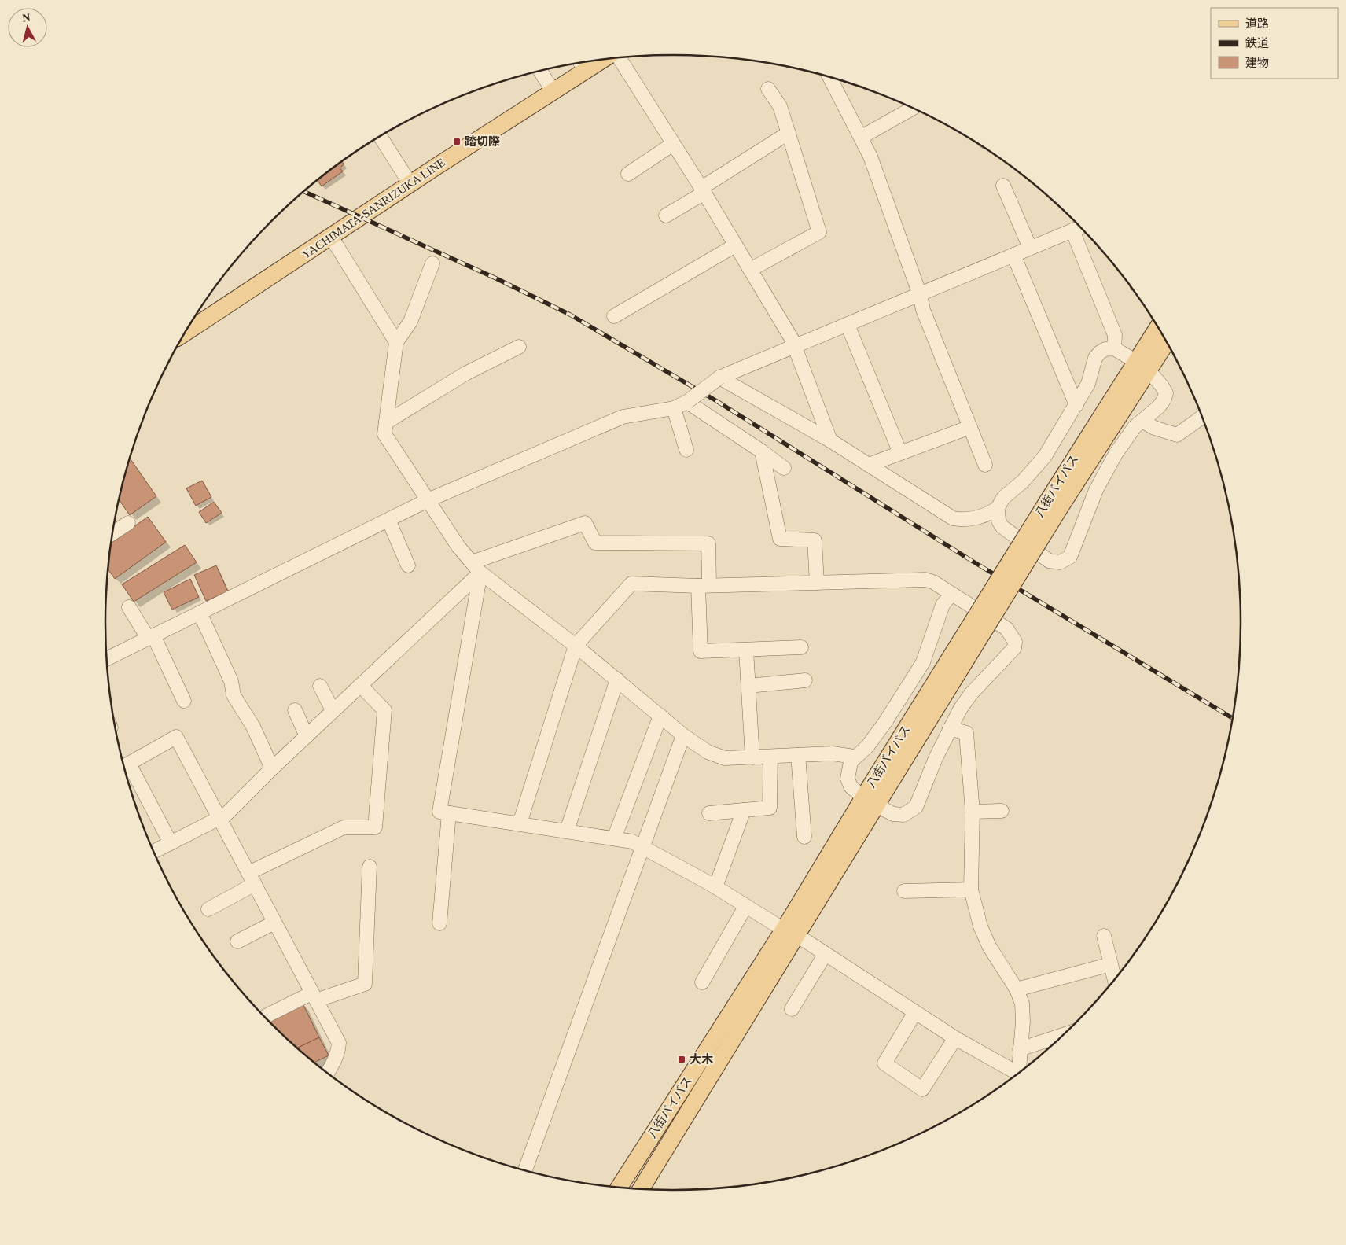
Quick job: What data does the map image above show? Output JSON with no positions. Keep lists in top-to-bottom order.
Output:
{
  "streets": {
    "main road": ["YACHIMATA-SANRIZUKA LINE", "八街バイパス"]
  },
  "places": {
    "transit": ["踏切際", "大木"]
  },
  "legend": ["道路", "鉄道", "建物"],
  "north": "top"
}
